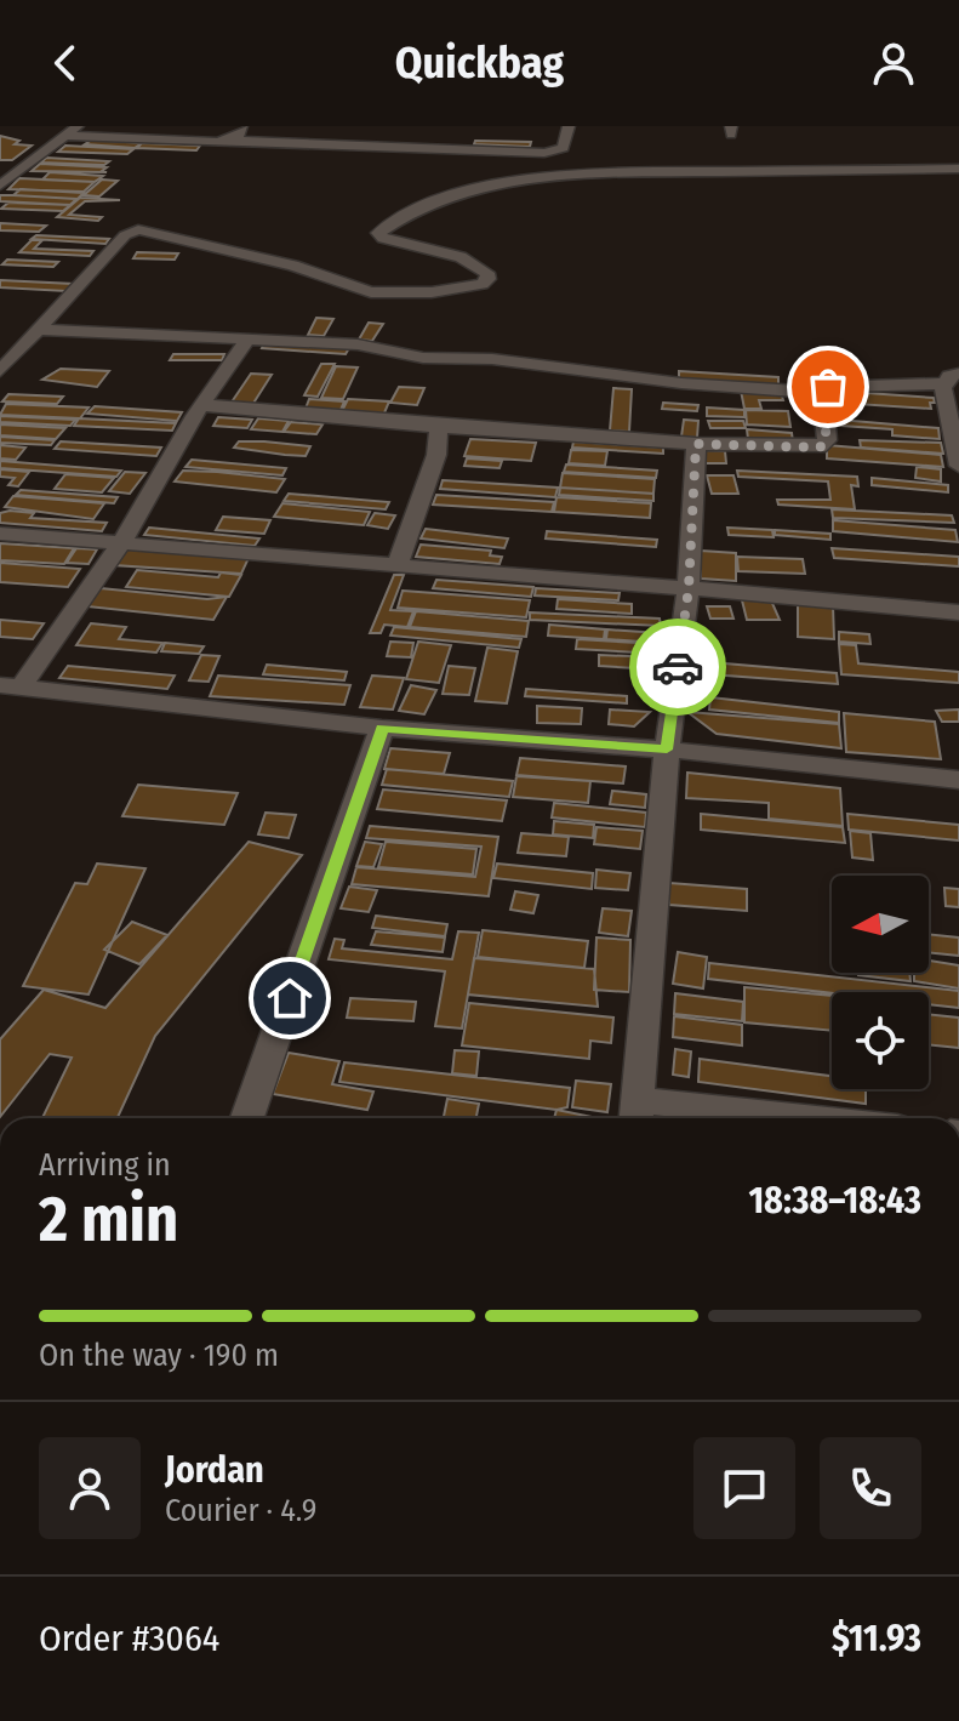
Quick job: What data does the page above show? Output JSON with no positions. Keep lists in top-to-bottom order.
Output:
{
  "north": "left",
  "page": {
    "header": "Quickbag",
    "heading": ["2 min", "Arriving in", "18:38–18:43"],
    "panel": [
      "Jordan",
      "Courier · 4.9",
      "Order #3064",
      "$11.93"
    ],
    "bar": "On the way · 190 m"
  }
}
